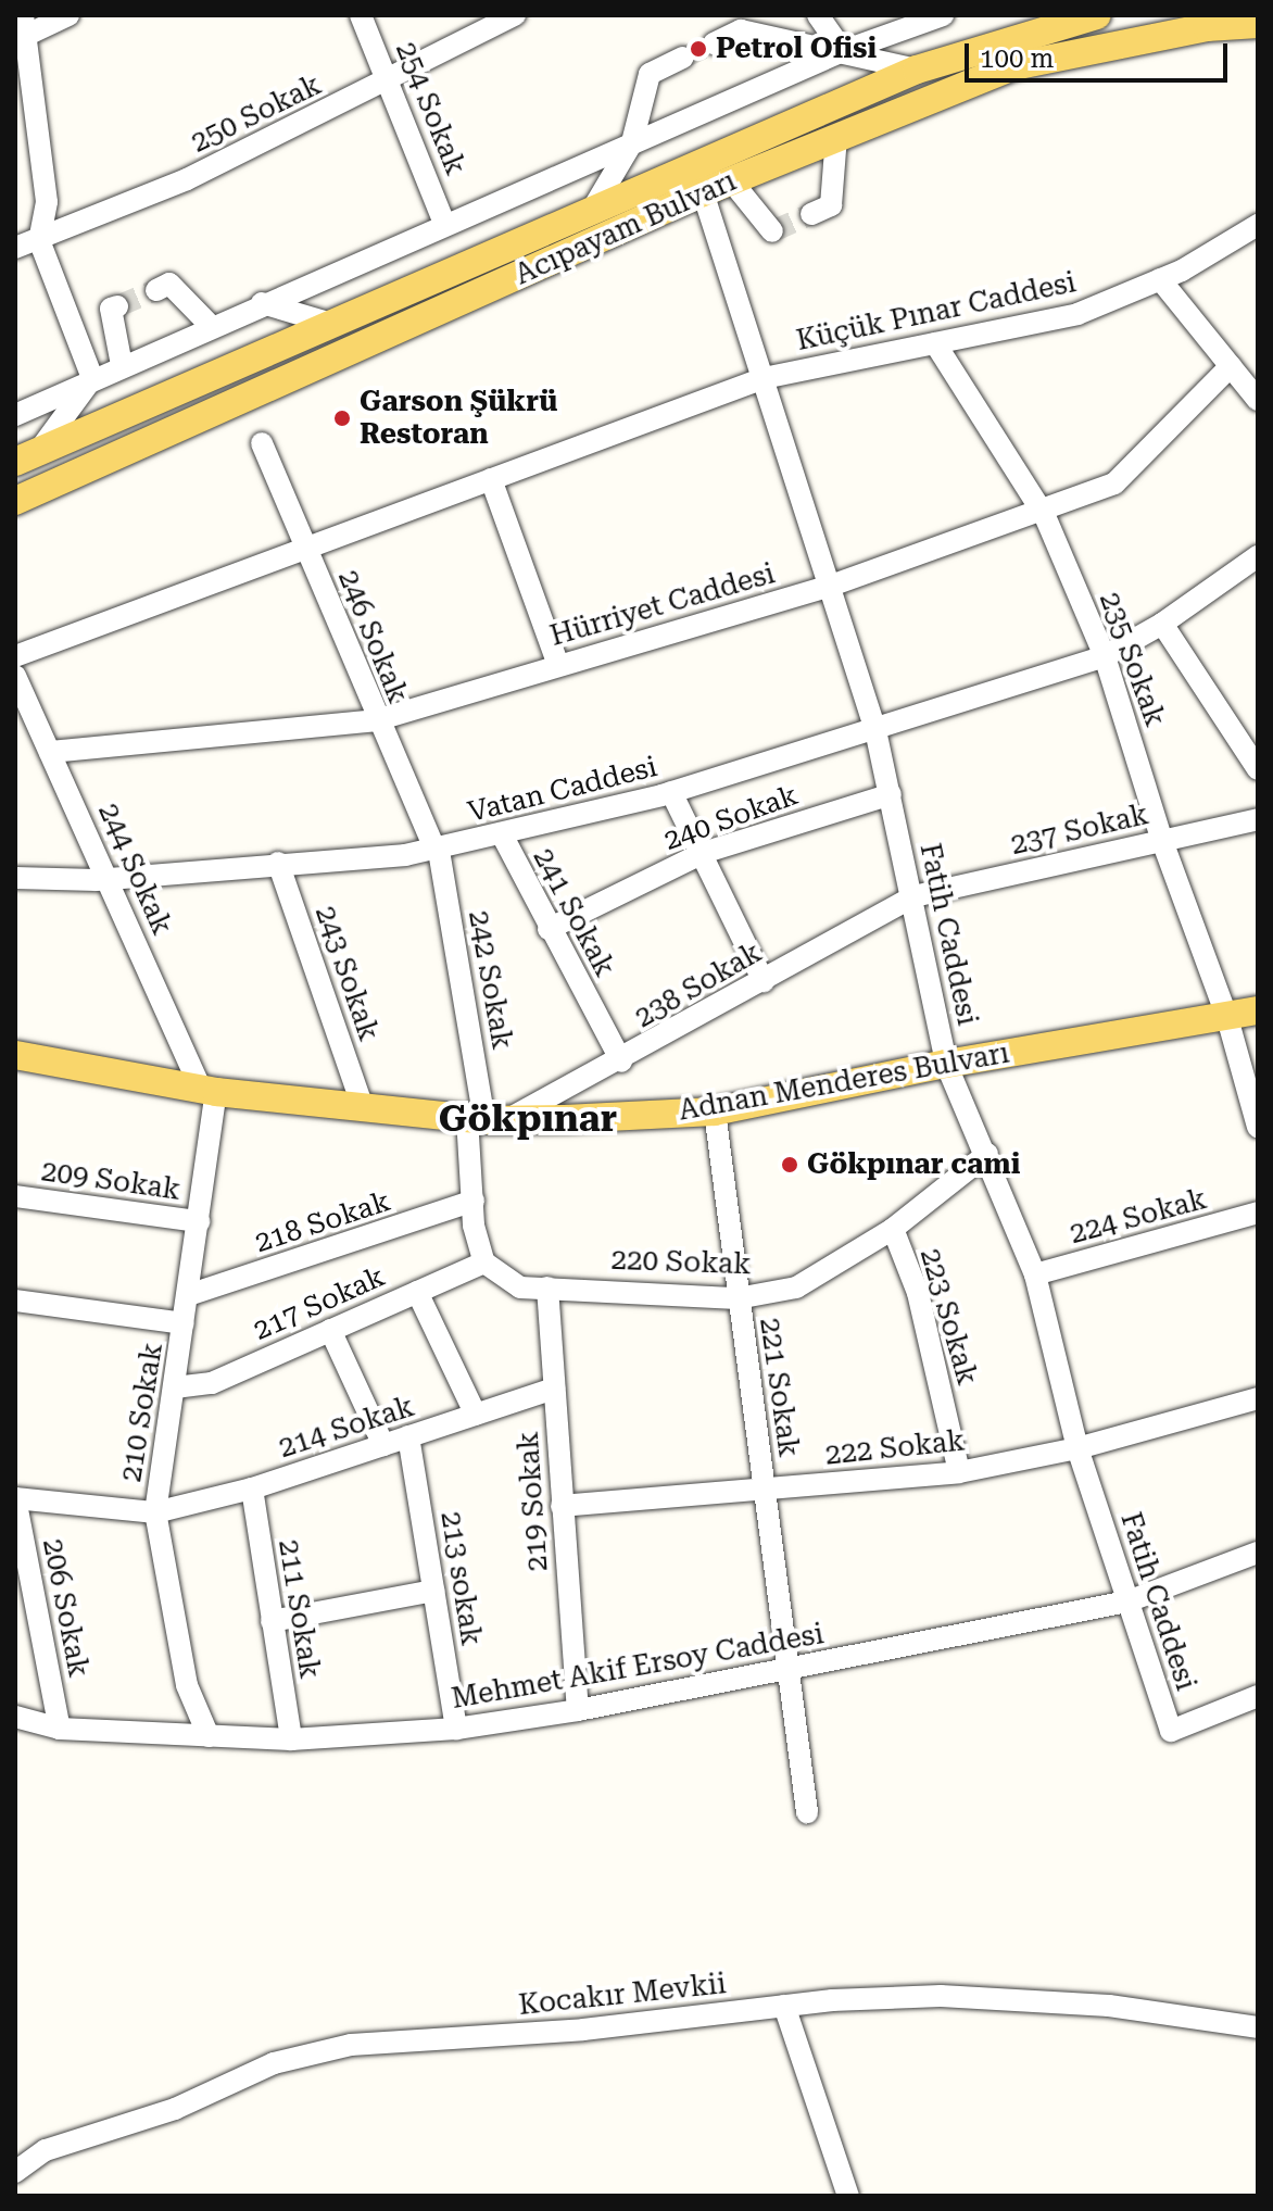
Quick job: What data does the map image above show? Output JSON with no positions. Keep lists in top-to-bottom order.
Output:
{
  "streets": {
    "main road": ["Acıpayam Bulvarı", "Adnan Menderes Bulvarı"],
    "street": [
      "254 Sokak",
      "250 Sokak",
      "Küçük Pınar Caddesi",
      "Hürriyet Caddesi",
      "246 Sokak",
      "235 Sokak",
      "Vatan Caddesi",
      "240 Sokak",
      "237 Sokak",
      "244 Sokak",
      "241 Sokak",
      "Fatih Caddesi",
      "243 Sokak",
      "242 Sokak",
      "238 Sokak",
      "209 Sokak",
      "224 Sokak",
      "218 Sokak",
      "220 Sokak",
      "217 Sokak",
      "223 Sokak",
      "221 Sokak",
      "210 Sokak",
      "214 Sokak",
      "222 Sokak",
      "219 Sokak",
      "213 sokak",
      "206 Sokak",
      "211 Sokak",
      "Mehmet Akif Ersoy Caddesi",
      "Kocakır Mevkii"
    ]
  },
  "crossings": [
    ["254 Sokak", "250 Sokak"],
    ["Acıpayam Bulvarı", "Fatih Caddesi"],
    ["Küçük Pınar Caddesi", "246 Sokak"],
    ["Küçük Pınar Caddesi", "235 Sokak"],
    ["Küçük Pınar Caddesi", "Fatih Caddesi"],
    ["Hürriyet Caddesi", "246 Sokak"],
    ["Hürriyet Caddesi", "235 Sokak"],
    ["Hürriyet Caddesi", "244 Sokak"],
    ["Hürriyet Caddesi", "Fatih Caddesi"],
    ["246 Sokak", "Vatan Caddesi"],
    ["246 Sokak", "242 Sokak"],
    ["235 Sokak", "Vatan Caddesi"],
    ["235 Sokak", "237 Sokak"],
    ["235 Sokak", "Adnan Menderes Bulvarı"],
    ["Vatan Caddesi", "244 Sokak"],
    ["Vatan Caddesi", "241 Sokak"],
    ["Vatan Caddesi", "Fatih Caddesi"],
    ["Vatan Caddesi", "243 Sokak"],
    ["Vatan Caddesi", "242 Sokak"],
    ["240 Sokak", "241 Sokak"],
    ["240 Sokak", "Fatih Caddesi"],
    ["237 Sokak", "Fatih Caddesi"],
    ["237 Sokak", "238 Sokak"],
    ["244 Sokak", "Adnan Menderes Bulvarı"],
    ["244 Sokak", "210 Sokak"],
    ["241 Sokak", "238 Sokak"],
    ["Fatih Caddesi", "238 Sokak"],
    ["Fatih Caddesi", "Adnan Menderes Bulvarı"],
    ["Fatih Caddesi", "224 Sokak"],
    ["Fatih Caddesi", "220 Sokak"],
    ["Fatih Caddesi", "222 Sokak"],
    ["Fatih Caddesi", "Mehmet Akif Ersoy Caddesi"],
    ["243 Sokak", "Adnan Menderes Bulvarı"],
    ["242 Sokak", "238 Sokak"],
    ["242 Sokak", "Adnan Menderes Bulvarı"],
    ["238 Sokak", "Adnan Menderes Bulvarı"],
    ["Adnan Menderes Bulvarı", "221 Sokak"],
    ["Adnan Menderes Bulvarı", "210 Sokak"],
    ["209 Sokak", "210 Sokak"],
    ["218 Sokak", "210 Sokak"],
    ["220 Sokak", "217 Sokak"],
    ["220 Sokak", "223 Sokak"],
    ["220 Sokak", "221 Sokak"],
    ["220 Sokak", "219 Sokak"],
    ["217 Sokak", "210 Sokak"],
    ["223 Sokak", "222 Sokak"],
    ["221 Sokak", "222 Sokak"],
    ["221 Sokak", "Mehmet Akif Ersoy Caddesi"],
    ["210 Sokak", "214 Sokak"],
    ["210 Sokak", "Mehmet Akif Ersoy Caddesi"],
    ["214 Sokak", "219 Sokak"],
    ["214 Sokak", "213 sokak"],
    ["214 Sokak", "206 Sokak"],
    ["214 Sokak", "211 Sokak"],
    ["222 Sokak", "219 Sokak"],
    ["219 Sokak", "Mehmet Akif Ersoy Caddesi"],
    ["213 sokak", "Mehmet Akif Ersoy Caddesi"],
    ["206 Sokak", "Mehmet Akif Ersoy Caddesi"],
    ["211 Sokak", "Mehmet Akif Ersoy Caddesi"]
  ],
  "districts": ["Gökpınar"],
  "places": ["Petrol Ofisi", "Garson Şükrü Restoran", "Gökpınar cami"],
  "scale_bar": "100 m"
}
